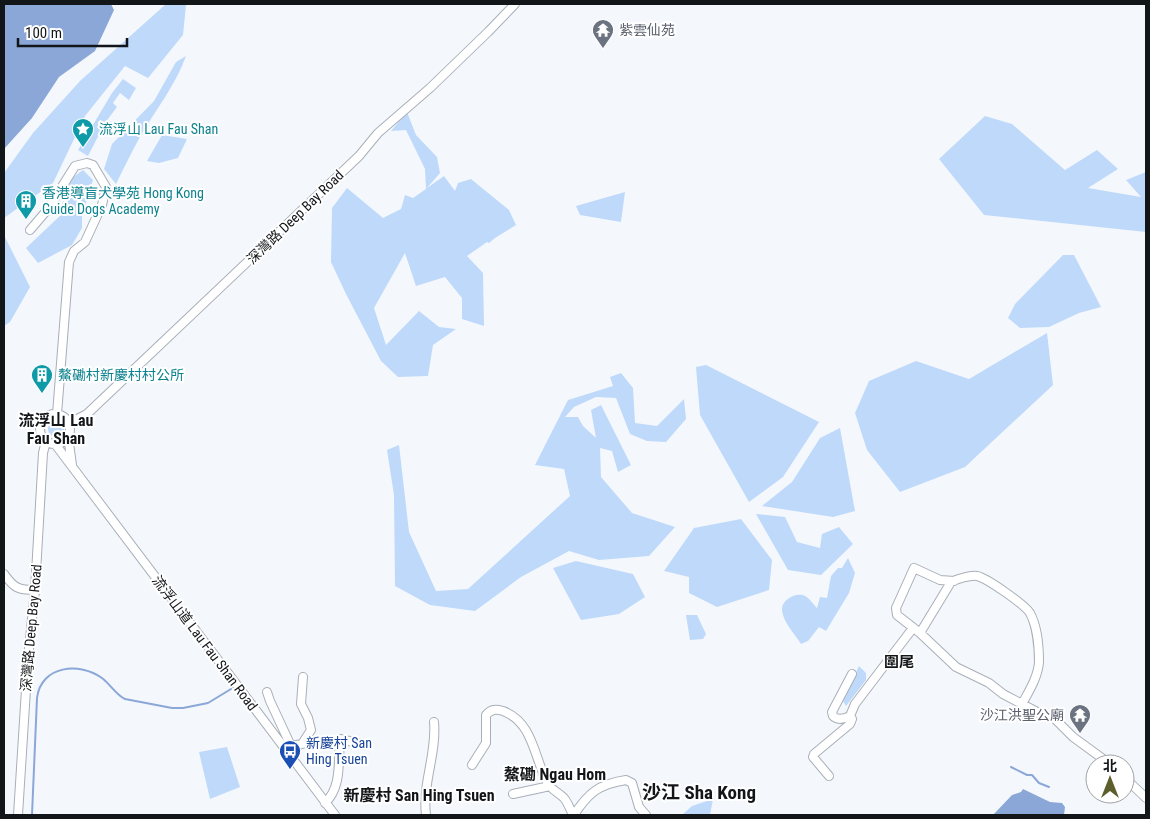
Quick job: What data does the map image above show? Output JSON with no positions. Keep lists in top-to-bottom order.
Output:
{
  "streets": {
    "street": ["深灣路 Deep Bay Road", "流浮山道 Lau Fau Shan Road"]
  },
  "crossings": [
    ["深灣路 Deep Bay Road", "流浮山道 Lau Fau Shan Road"]
  ],
  "districts": [
    "流浮山 Lau Fau Shan",
    "圍尾",
    "鰲磡 Ngau Hom",
    "沙江 Sha Kong",
    "新慶村 San Hing Tsuen"
  ],
  "places": {
    "temple": ["紫雲仙苑", "沙江洪聖公廟"],
    "place": ["流浮山 Lau Fau Shan"],
    "building": ["香港導盲犬學苑 Hong Kong Guide Dogs Academy", "鰲磡村新慶村村公所"],
    "bus stop": ["新慶村 San Hing Tsuen"]
  },
  "scale_bar": "100 m",
  "north": "top"
}
